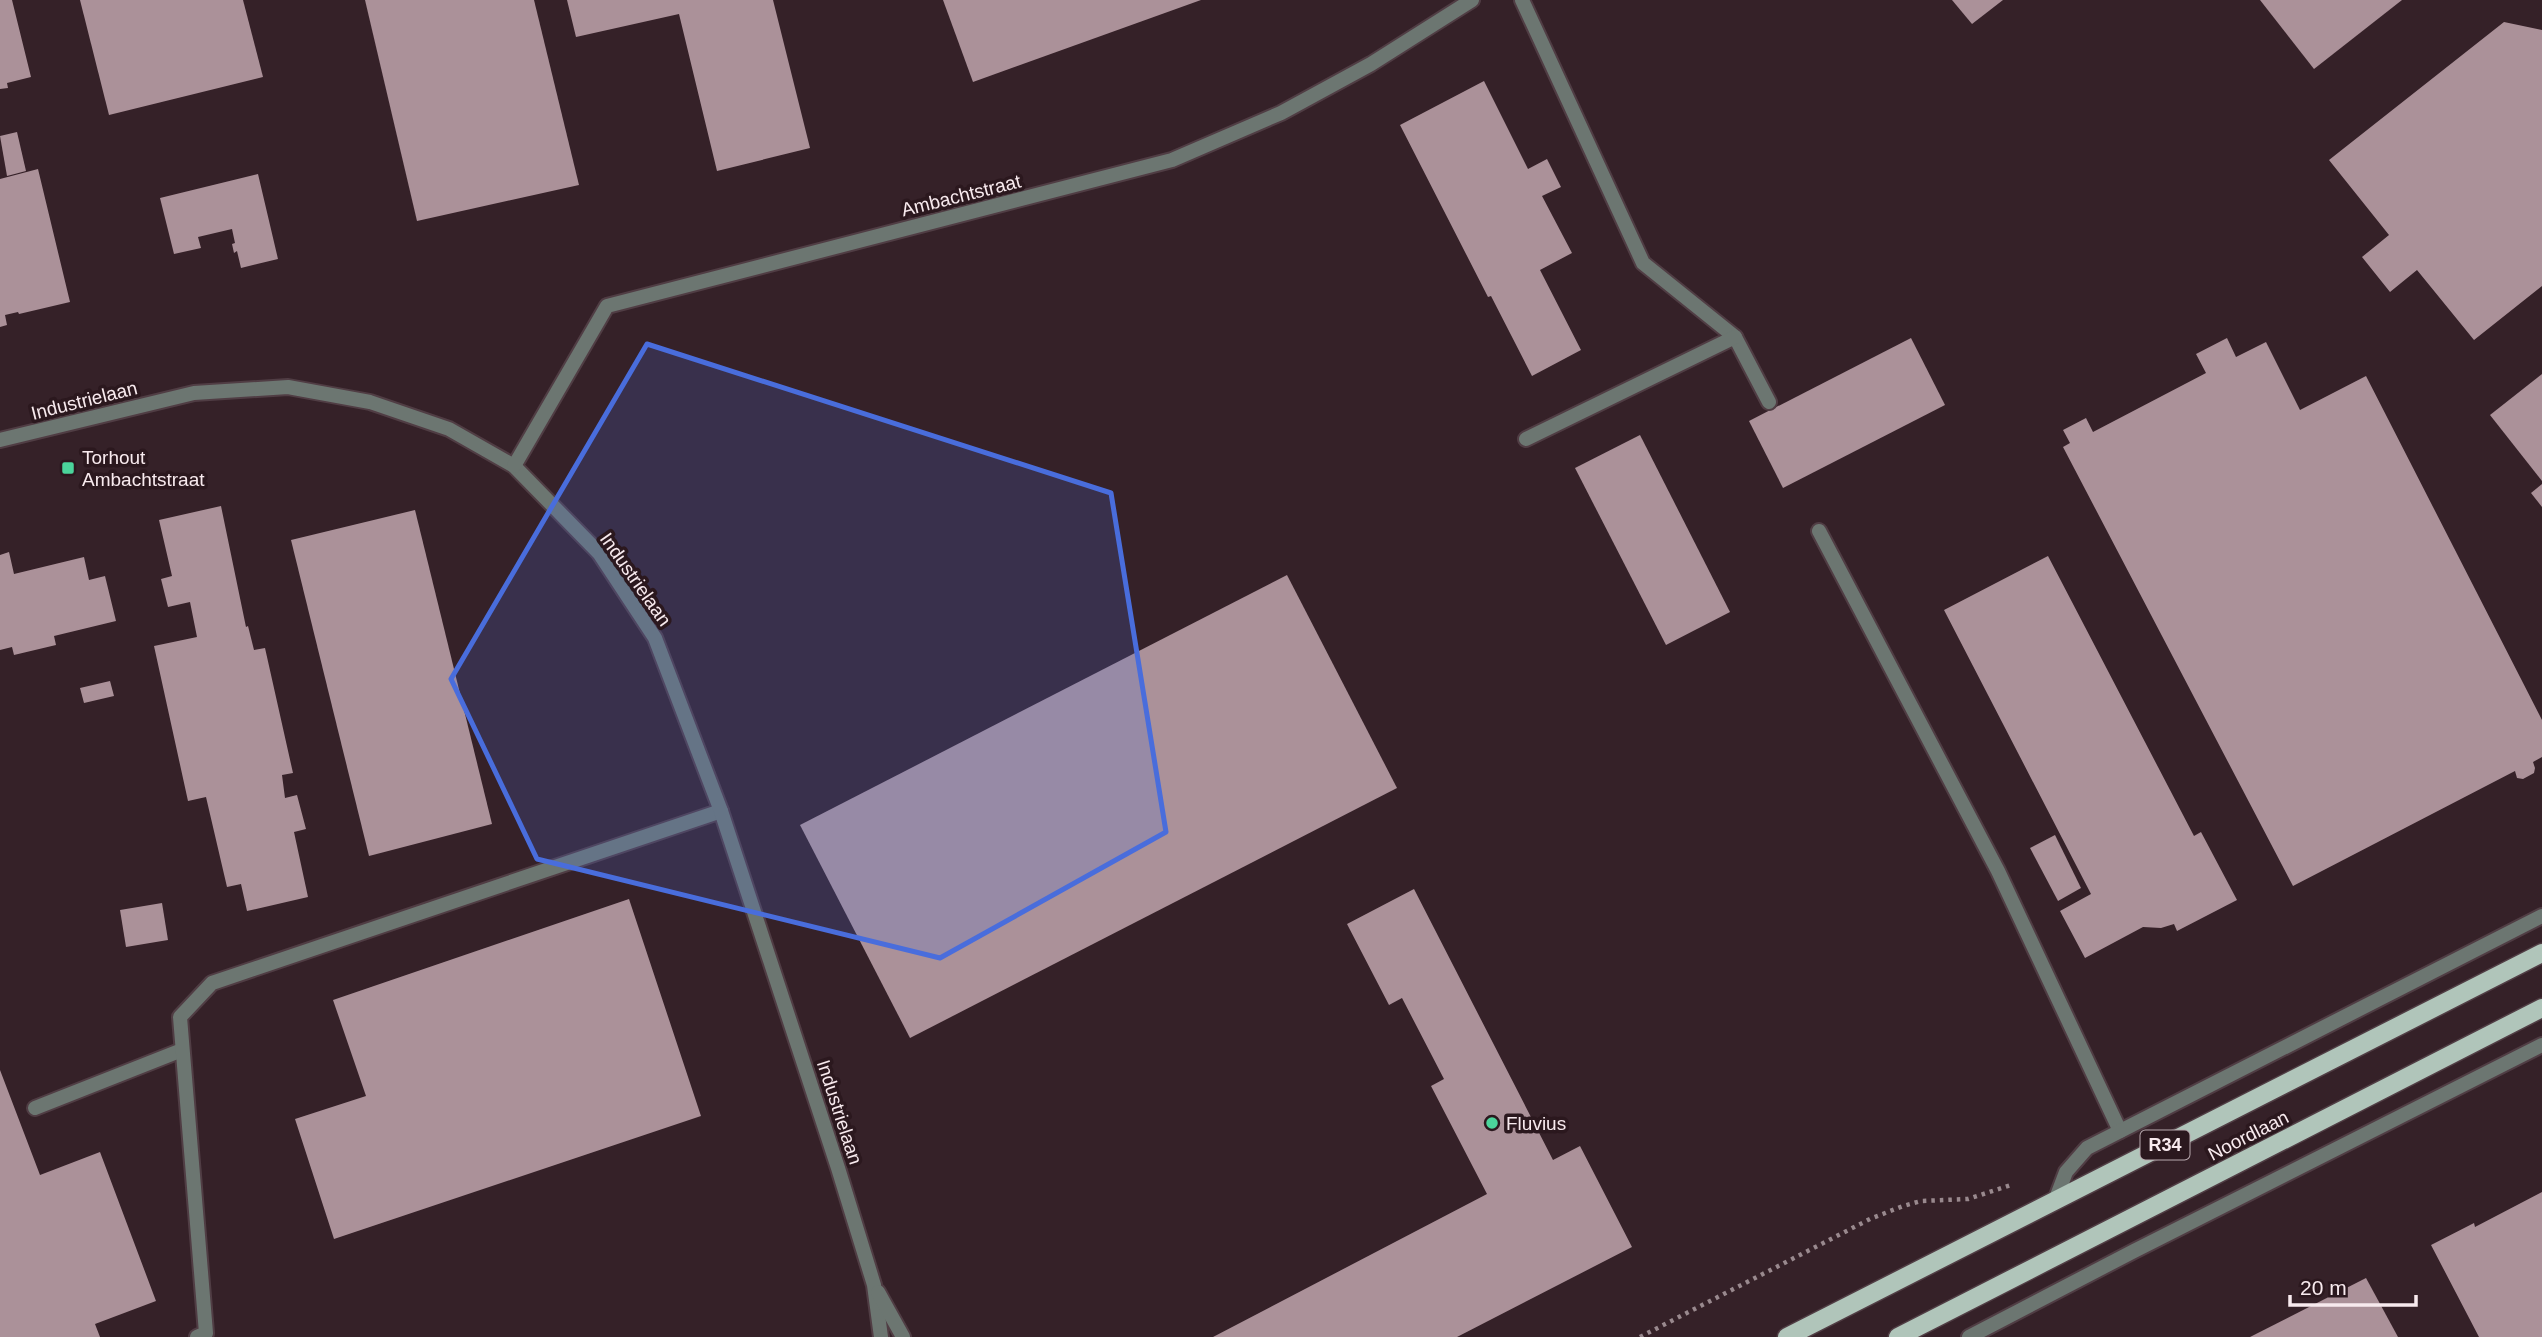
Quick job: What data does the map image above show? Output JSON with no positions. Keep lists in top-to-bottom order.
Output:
{
  "streets": {
    "main road": ["Noordlaan", "R34"],
    "street": ["Ambachtstraat", "Industrielaan"]
  },
  "crossings": [
    ["Ambachtstraat", "Industrielaan"]
  ],
  "places": {
    "transit": ["Torhout Ambachtstraat"],
    "other": ["Fluvius"]
  },
  "scale_bar": "20 m"
}
